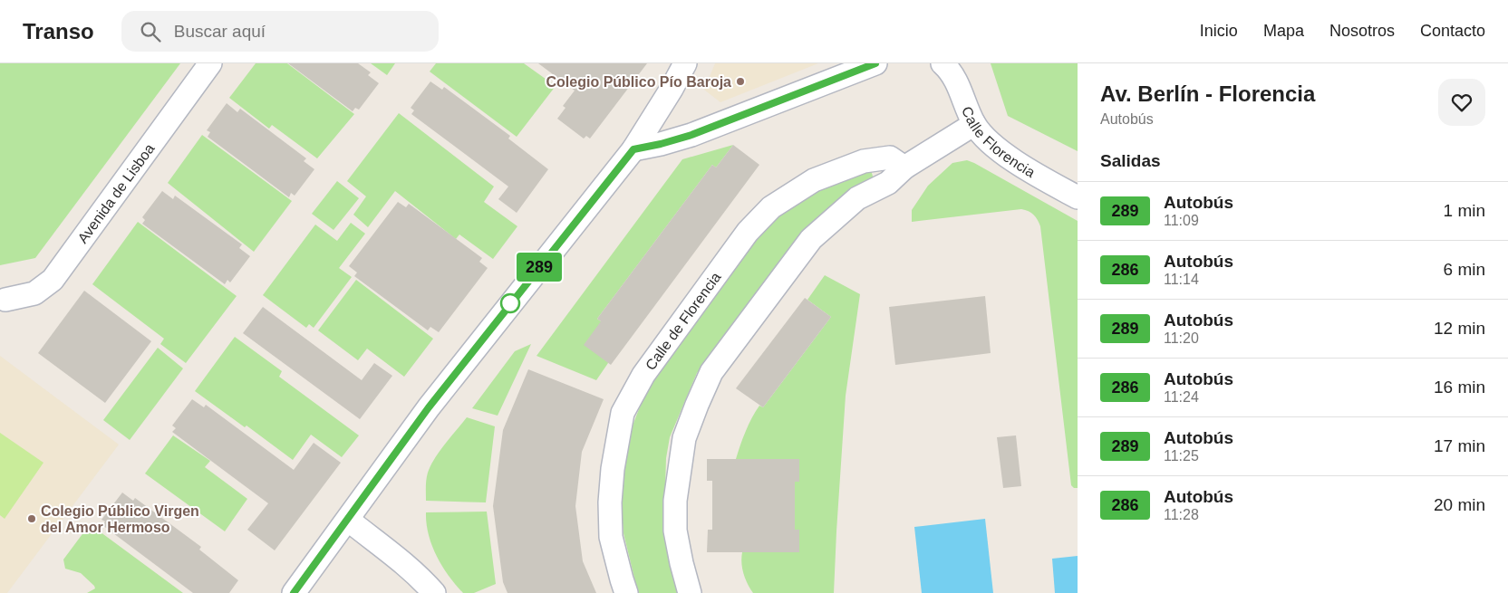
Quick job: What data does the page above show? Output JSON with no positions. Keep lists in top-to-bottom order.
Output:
{
  "streets": {
    "street": ["Calle Florencia", "Avenida de Lisboa", "Calle de Florencia"]
  },
  "places": ["Colegio Público Pío Baroja", "Colegio Público Virgen del Amor Hermoso"],
  "lines": ["bus line 289"],
  "page": {
    "header": "Transo",
    "search": "Buscar aquí",
    "nav": [
      "Inicio",
      "Mapa",
      "Nosotros",
      "Contacto"
    ],
    "on_map": "289",
    "heading": [
      ["Av. Berlín - Florencia", "Autobús"],
      "Salidas"
    ],
    "list": [
      {
        "mark": "289",
        "name": "Autobús",
        "note": "11:09",
        "value": "1 min"
      },
      {
        "mark": "286",
        "name": "Autobús",
        "note": "11:14",
        "value": "6 min"
      },
      {
        "mark": "289",
        "name": "Autobús",
        "note": "11:20",
        "value": "12 min"
      },
      {
        "mark": "286",
        "name": "Autobús",
        "note": "11:24",
        "value": "16 min"
      },
      {
        "mark": "289",
        "name": "Autobús",
        "note": "11:25",
        "value": "17 min"
      },
      {
        "mark": "286",
        "name": "Autobús",
        "note": "11:28",
        "value": "20 min"
      }
    ]
  }
}
